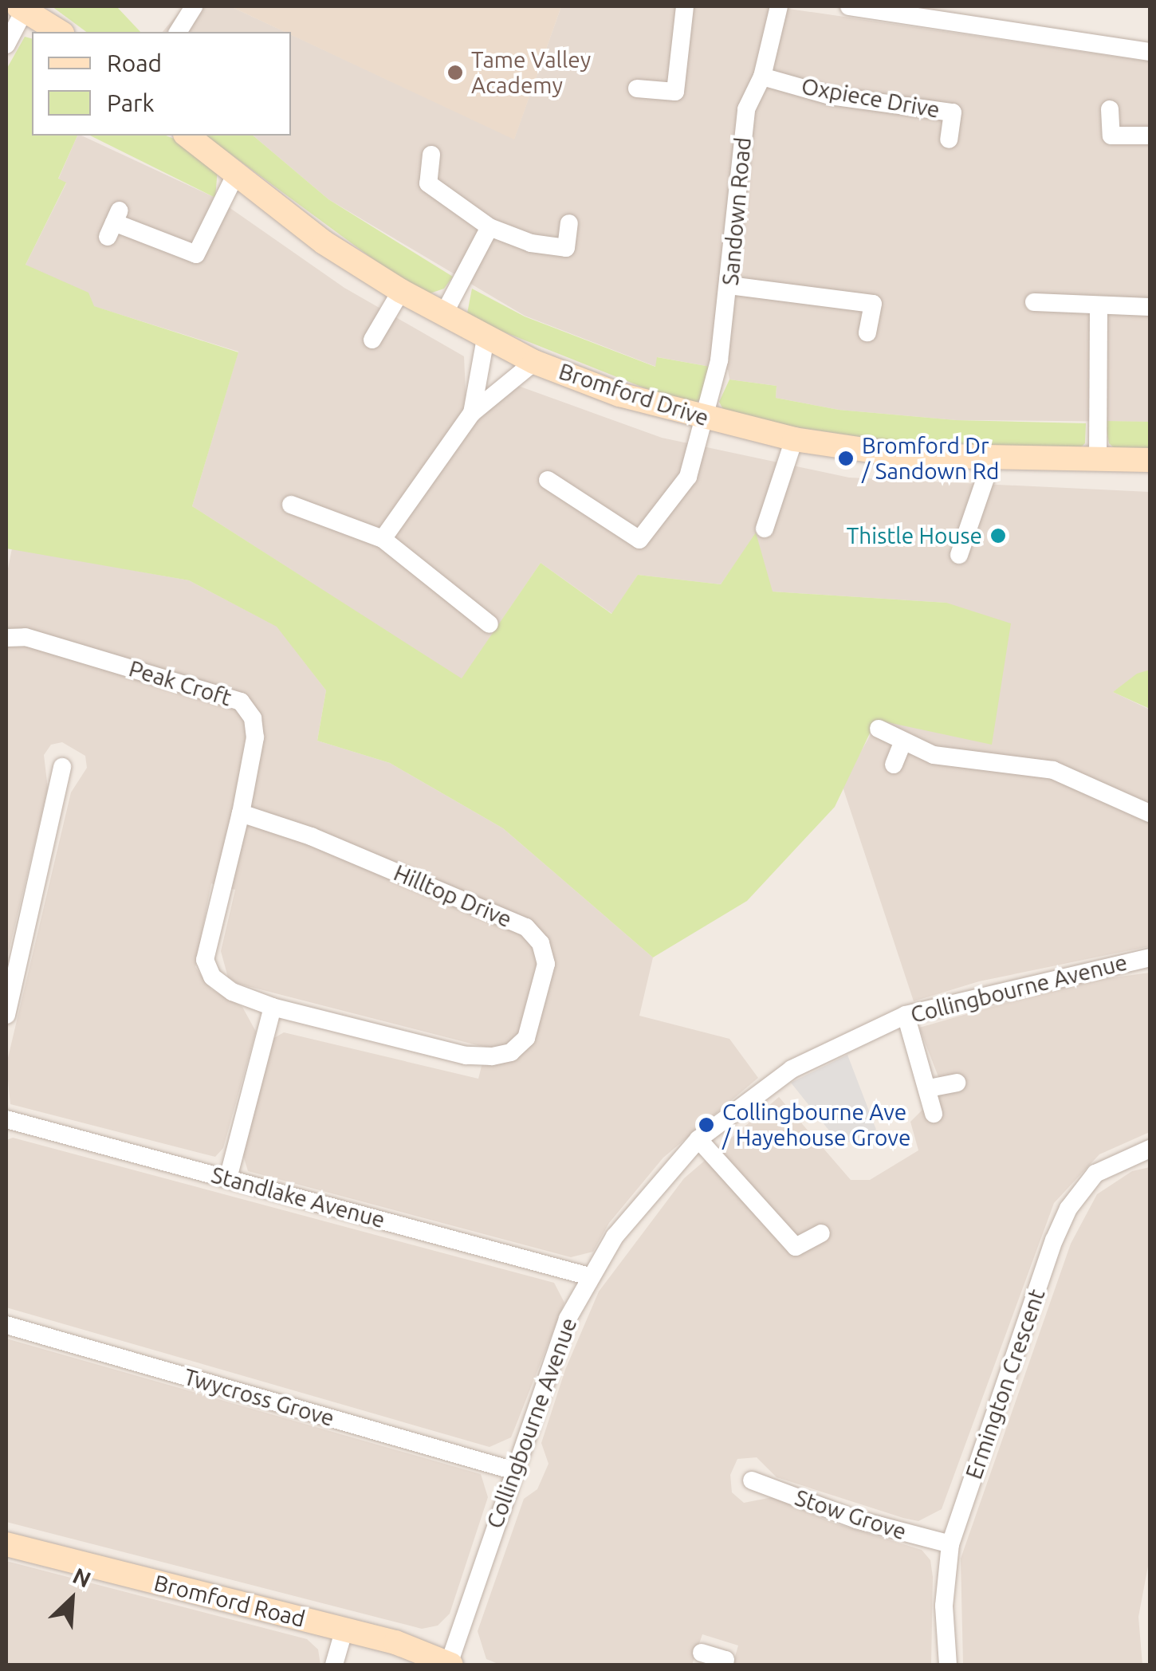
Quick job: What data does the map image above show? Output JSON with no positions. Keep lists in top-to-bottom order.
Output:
{
  "streets": {
    "street": [
      "Oxpiece Drive",
      "Sandown Road",
      "Bromford Drive",
      "Peak Croft",
      "Hilltop Drive",
      "Collingbourne Avenue",
      "Standlake Avenue",
      "Ermington Crescent",
      "Twycross Grove",
      "Stow Grove",
      "Bromford Road"
    ]
  },
  "crossings": [
    ["Oxpiece Drive", "Sandown Road"],
    ["Sandown Road", "Bromford Drive"],
    ["Peak Croft", "Hilltop Drive"],
    ["Collingbourne Avenue", "Standlake Avenue"],
    ["Collingbourne Avenue", "Twycross Grove"],
    ["Collingbourne Avenue", "Bromford Road"],
    ["Ermington Crescent", "Stow Grove"]
  ],
  "places": [
    "Tame Valley Academy",
    "Bromford Dr / Sandown Rd",
    "Thistle House",
    "Collingbourne Ave / Hayehouse Grove"
  ],
  "legend": ["Road", "Park"],
  "north": "top right"
}
